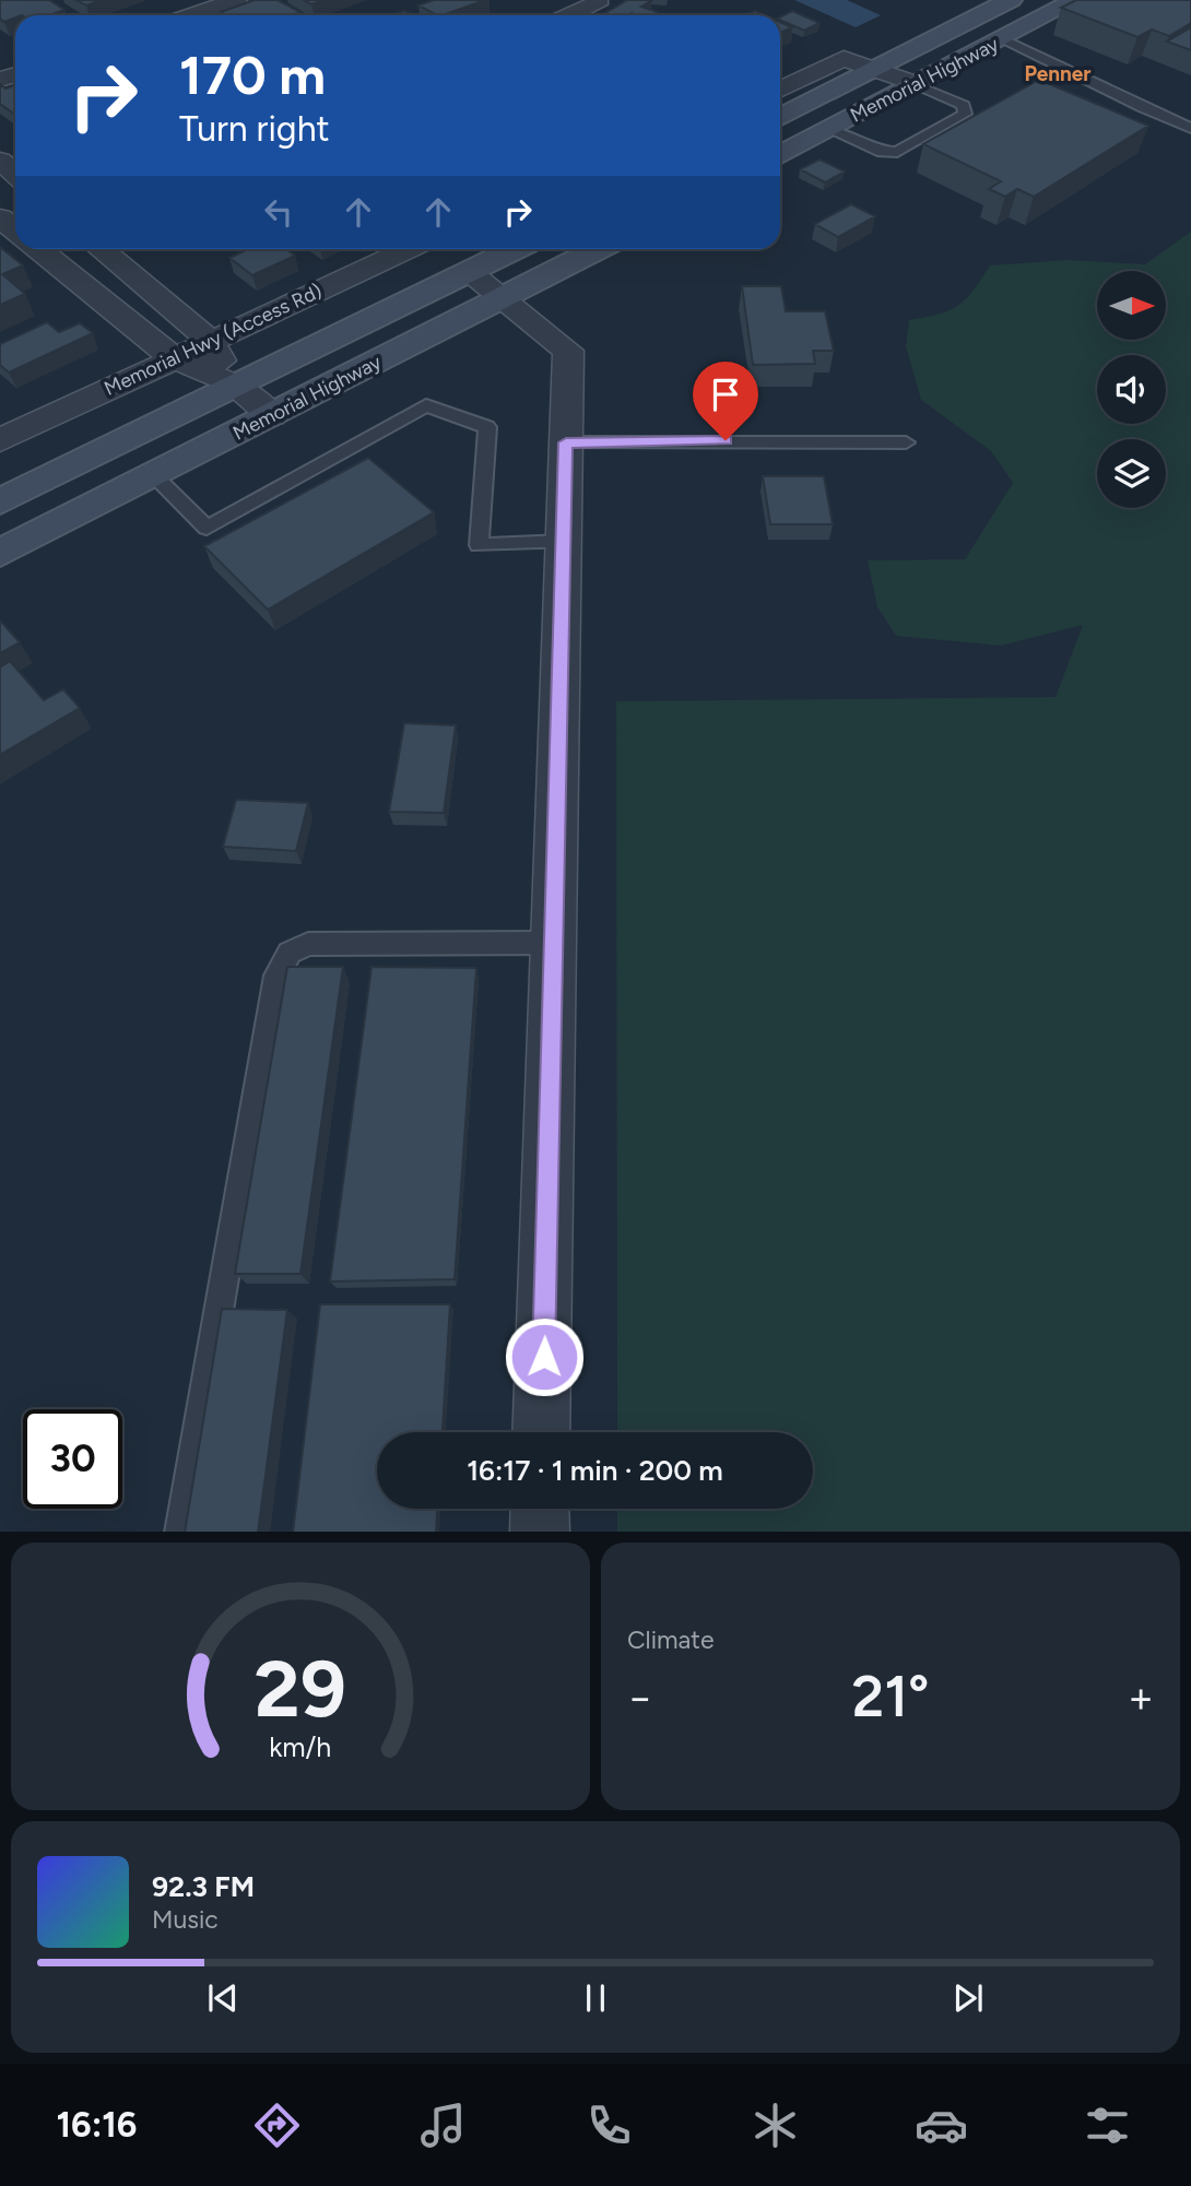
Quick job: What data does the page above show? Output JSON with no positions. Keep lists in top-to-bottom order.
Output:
{
  "streets": {
    "main road": ["Memorial Highway"],
    "street": ["Memorial Hwy (Access Rd)"]
  },
  "districts": ["Penner"],
  "north": "right",
  "page": {
    "turn": ["170 m", "Turn right"],
    "limit": "30",
    "trip": "16:17 · 1 min · 200 m",
    "tile": "Climate",
    "heat": ["−", "21°", "+"],
    "song": ["92.3 FM", "Music"],
    "tabs": "16:16",
    "gauge": ["29", "km/h"]
  }
}
